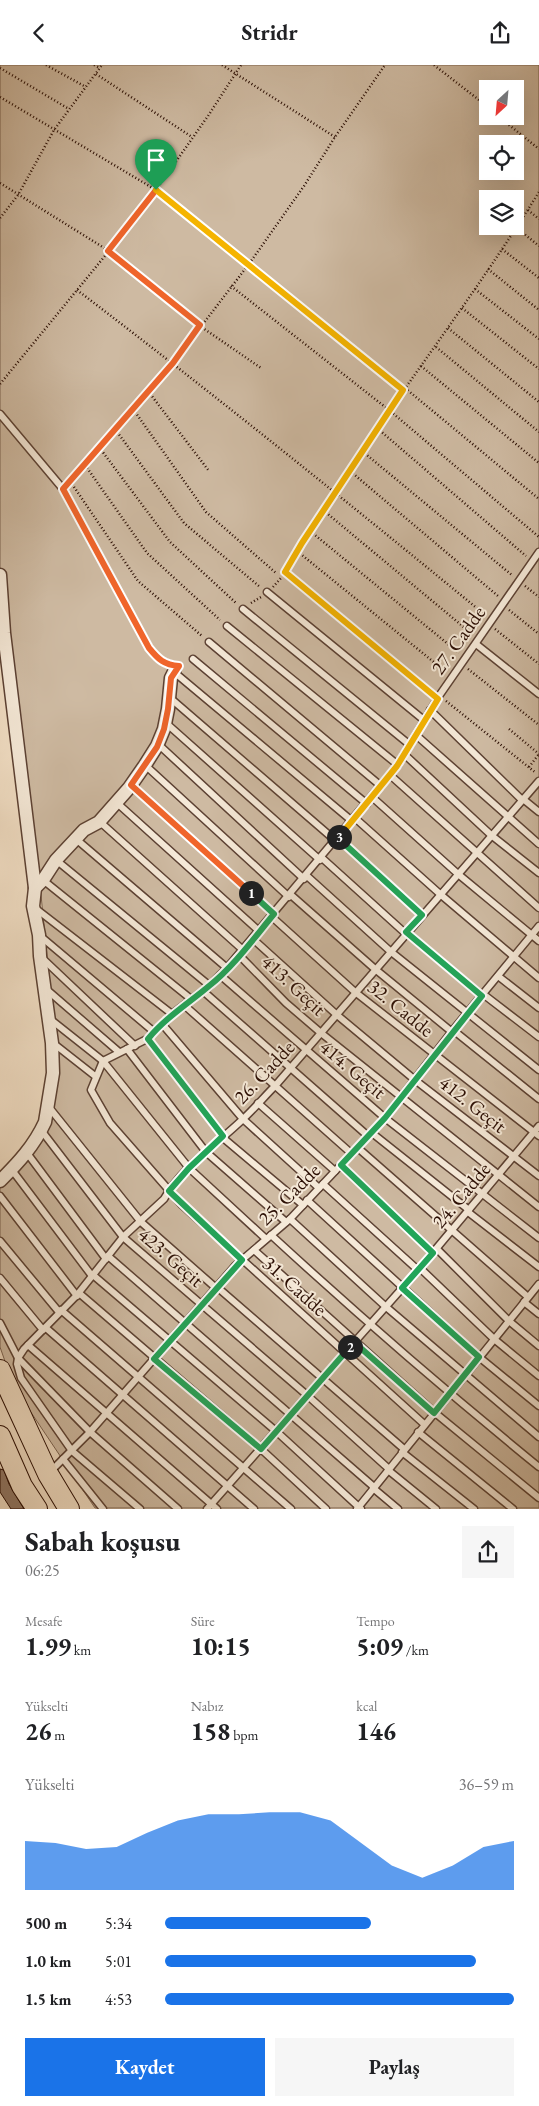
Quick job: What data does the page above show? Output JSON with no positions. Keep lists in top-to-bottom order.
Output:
{
  "streets": {
    "lane": [
      "27. Cadde",
      "413. Geçit",
      "32. Cadde",
      "414. Geçit",
      "26. Cadde",
      "412. Geçit",
      "25. Cadde",
      "24. Cadde",
      "423. Geçit",
      "31. Cadde"
    ]
  },
  "crossings": [
    ["27. Cadde", "413. Geçit"],
    ["27. Cadde", "32. Cadde"],
    ["27. Cadde", "414. Geçit"],
    ["27. Cadde", "412. Geçit"],
    ["413. Geçit", "26. Cadde"],
    ["413. Geçit", "25. Cadde"],
    ["413. Geçit", "24. Cadde"],
    ["32. Cadde", "26. Cadde"],
    ["32. Cadde", "25. Cadde"],
    ["32. Cadde", "24. Cadde"],
    ["414. Geçit", "26. Cadde"],
    ["414. Geçit", "25. Cadde"],
    ["414. Geçit", "24. Cadde"],
    ["26. Cadde", "412. Geçit"],
    ["26. Cadde", "423. Geçit"],
    ["26. Cadde", "31. Cadde"],
    ["412. Geçit", "25. Cadde"],
    ["412. Geçit", "24. Cadde"],
    ["25. Cadde", "423. Geçit"],
    ["25. Cadde", "31. Cadde"],
    ["24. Cadde", "423. Geçit"],
    ["24. Cadde", "31. Cadde"]
  ],
  "north": "bottom left",
  "page": {
    "header": "Stridr",
    "pins": ["3", "1", "2"],
    "heading": ["Sabah koşusu", "06:25"],
    "stats": [
      ["Mesafe", "1.99 km"],
      ["Süre", "10:15"],
      ["Tempo", "5:09 /km"],
      ["Yükselti", "26 m"],
      ["Nabız", "158 bpm"],
      ["kcal", "146"]
    ],
    "chart": ["Yükselti", "36–59 m"],
    "list": [
      {
        "name": "500 m",
        "note": "5:34"
      },
      {
        "name": "1.0 km",
        "note": "5:01"
      },
      {
        "name": "1.5 km",
        "note": "4:53"
      }
    ],
    "buttons": ["Kaydet", "Paylaş"]
  }
}
